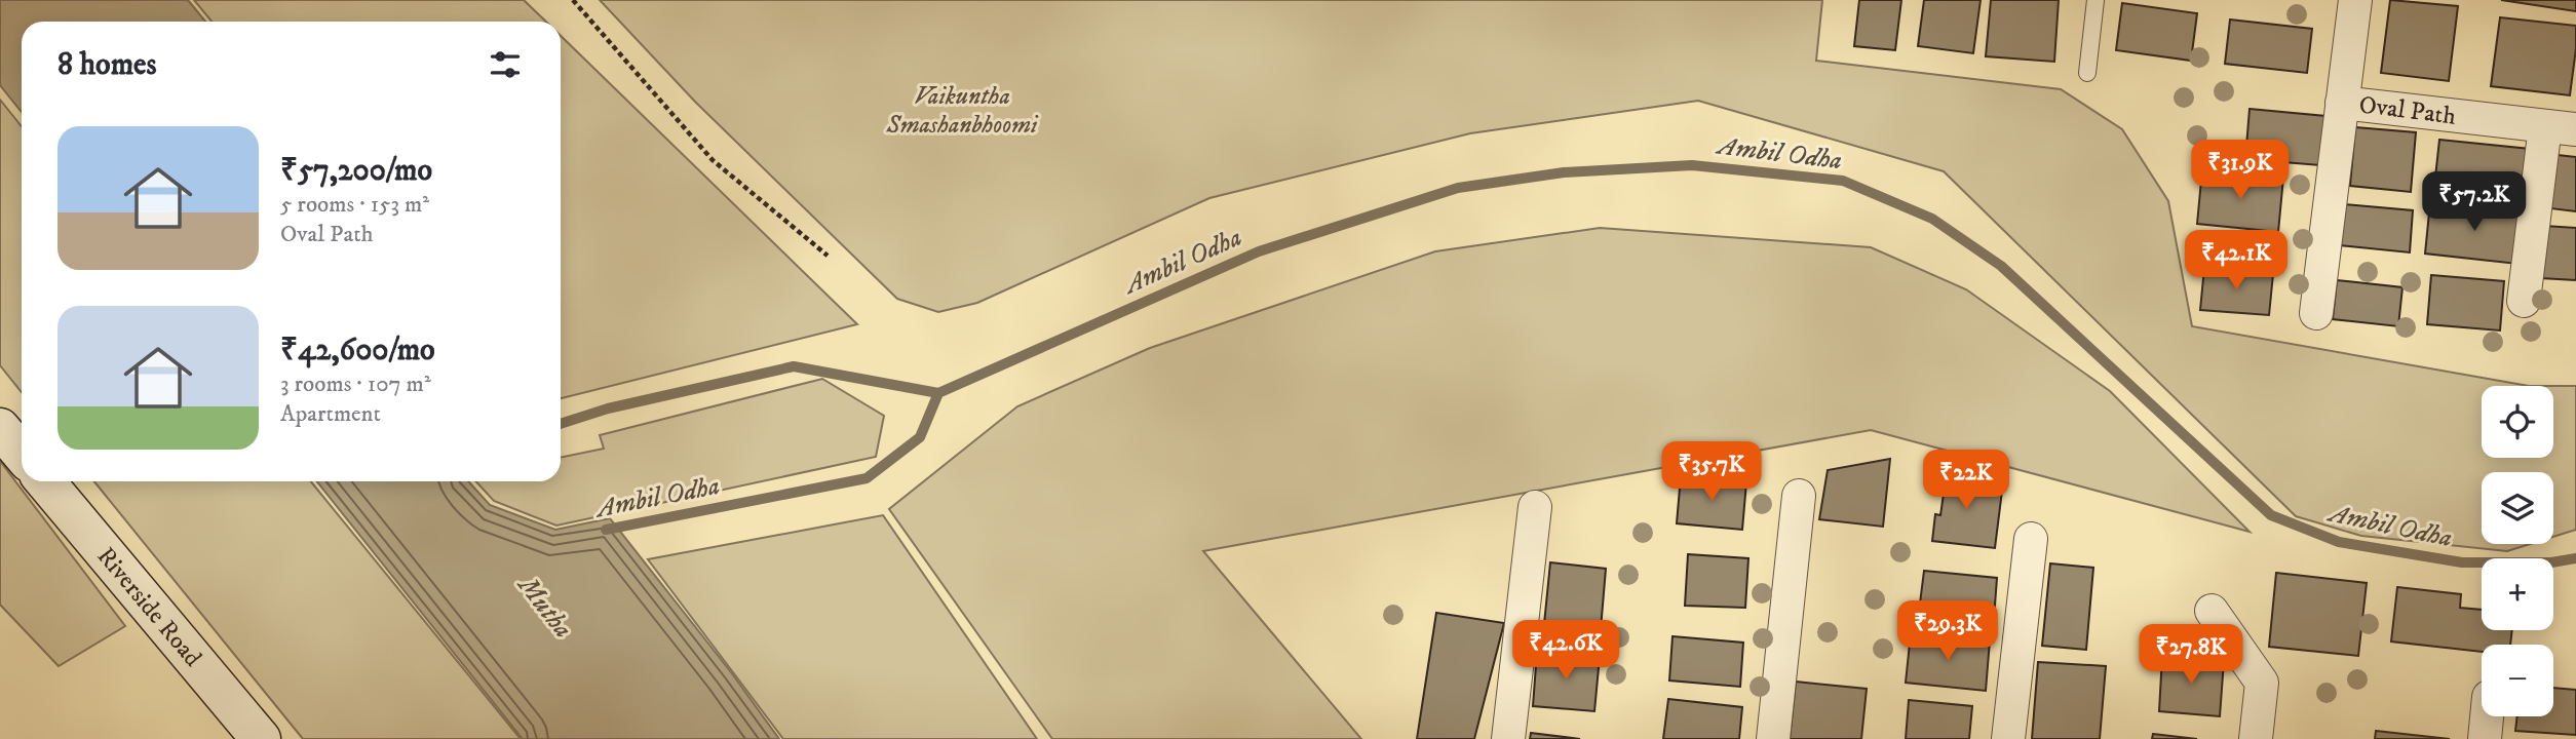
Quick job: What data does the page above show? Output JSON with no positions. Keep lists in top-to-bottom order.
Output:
{
  "streets": {
    "street": ["Oval Path", "Riverside Road"]
  },
  "water": ["Ambil Odha", "Mutha"],
  "parks": ["Vaikuntha Smashanbhoomi"],
  "page": {
    "heading": "8 homes",
    "list": [
      {
        "name": "₹57,200/mo",
        "note": "5 rooms · 153 m² · Oval Path"
      },
      {
        "name": "₹42,600/mo",
        "note": "3 rooms · 107 m² · Apartment"
      }
    ],
    "price": [
      "₹31.9K",
      "₹57.2K",
      "₹42.1K",
      "₹35.7K",
      "₹22K",
      "₹29.3K",
      "₹42.6K",
      "₹27.8K"
    ],
    "map_buttons": ["+", "−"]
  }
}
